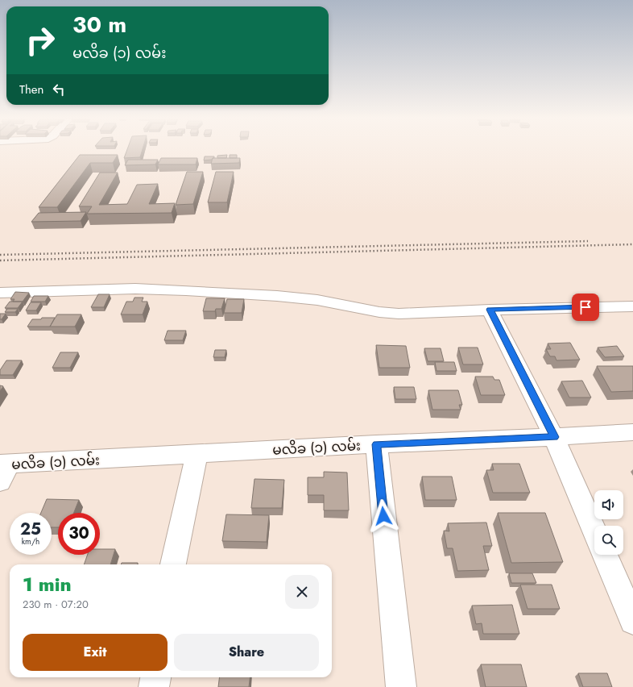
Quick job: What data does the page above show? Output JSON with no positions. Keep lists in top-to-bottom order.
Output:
{
  "streets": {
    "street": ["မလိခ (၁) လမ်း"]
  },
  "page": {
    "turn": ["30 m", "မလိခ (၁) လမ်း"],
    "then": "Then",
    "speed": "25 km/h",
    "limit": "30",
    "heading": ["1 min", "230 m · 07:20"],
    "buttons": ["Exit", "Share"]
  }
}
